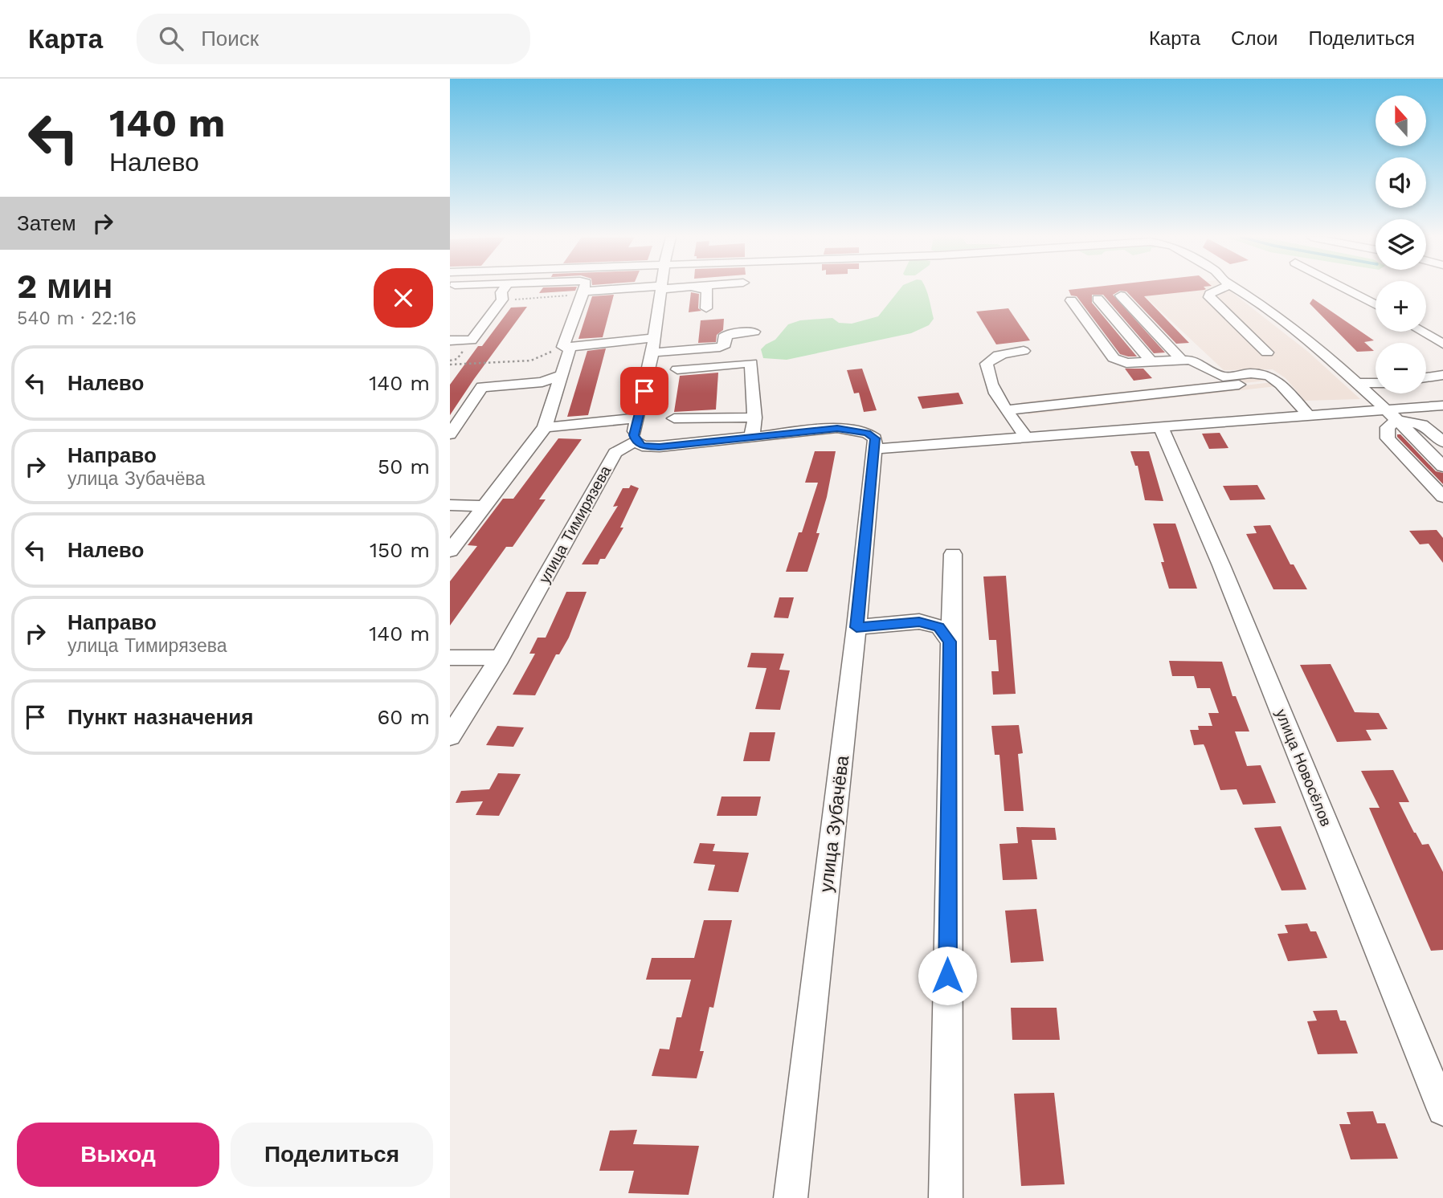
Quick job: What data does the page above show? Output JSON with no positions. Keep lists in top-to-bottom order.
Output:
{
  "streets": {
    "street": ["улица Тимирязева", "улица Новосёлов", "улица Зубачёва"]
  },
  "north": "top",
  "page": {
    "header": "Карта",
    "search": "Поиск",
    "nav": ["Карта", "Слои", "Поделиться"],
    "turn": ["140 m", "Налево"],
    "map_buttons": ["+", "−"],
    "then": "Затем",
    "heading": ["2 мин", "540 m · 22:16"],
    "list": [
      {
        "name": "Налево",
        "value": "140 m"
      },
      {
        "name": "Направо",
        "note": "улица Зубачёва",
        "value": "50 m"
      },
      {
        "name": "Налево",
        "value": "150 m"
      },
      {
        "name": "Направо",
        "note": "улица Тимирязева",
        "value": "140 m"
      },
      {
        "name": "Пункт назначения",
        "value": "60 m"
      }
    ],
    "buttons": ["Выход", "Поделиться"]
  }
}
